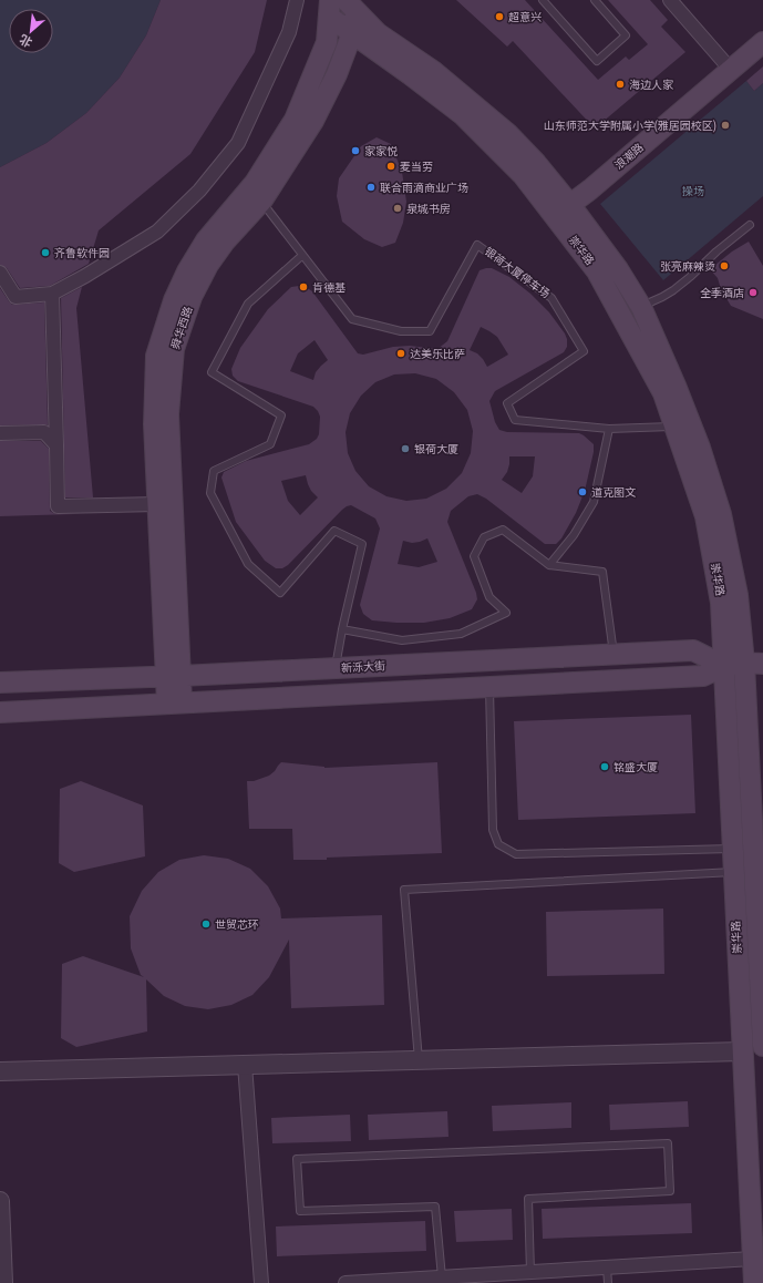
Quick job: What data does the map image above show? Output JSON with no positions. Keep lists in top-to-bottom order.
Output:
{
  "streets": {
    "main road": [
      "浪潮路",
      "崇华路",
      "舜华西路",
      "新泺大街"
    ],
    "lane": ["银荷大厦停车场"]
  },
  "crossings": [
    ["浪潮路", "崇华路"],
    ["崇华路", "银荷大厦停车场"],
    ["崇华路", "舜华西路"],
    ["崇华路", "新泺大街"],
    ["银荷大厦停车场", "舜华西路"],
    ["舜华西路", "新泺大街"]
  ],
  "parks": ["操场"],
  "places": [
    "超意兴",
    "海边人家",
    "山东师范大学附属小学(雅居园校区)",
    "家家悦",
    "麦当劳",
    "联合雨滴商业广场",
    "泉城书房",
    "齐鲁软件园",
    "张亮麻辣烫",
    "肯德基",
    "全季酒店",
    "达美乐比萨",
    "银荷大厦",
    "道克图文",
    "铭盛大厦",
    "世贸芯环"
  ],
  "north": "bottom left"
}
